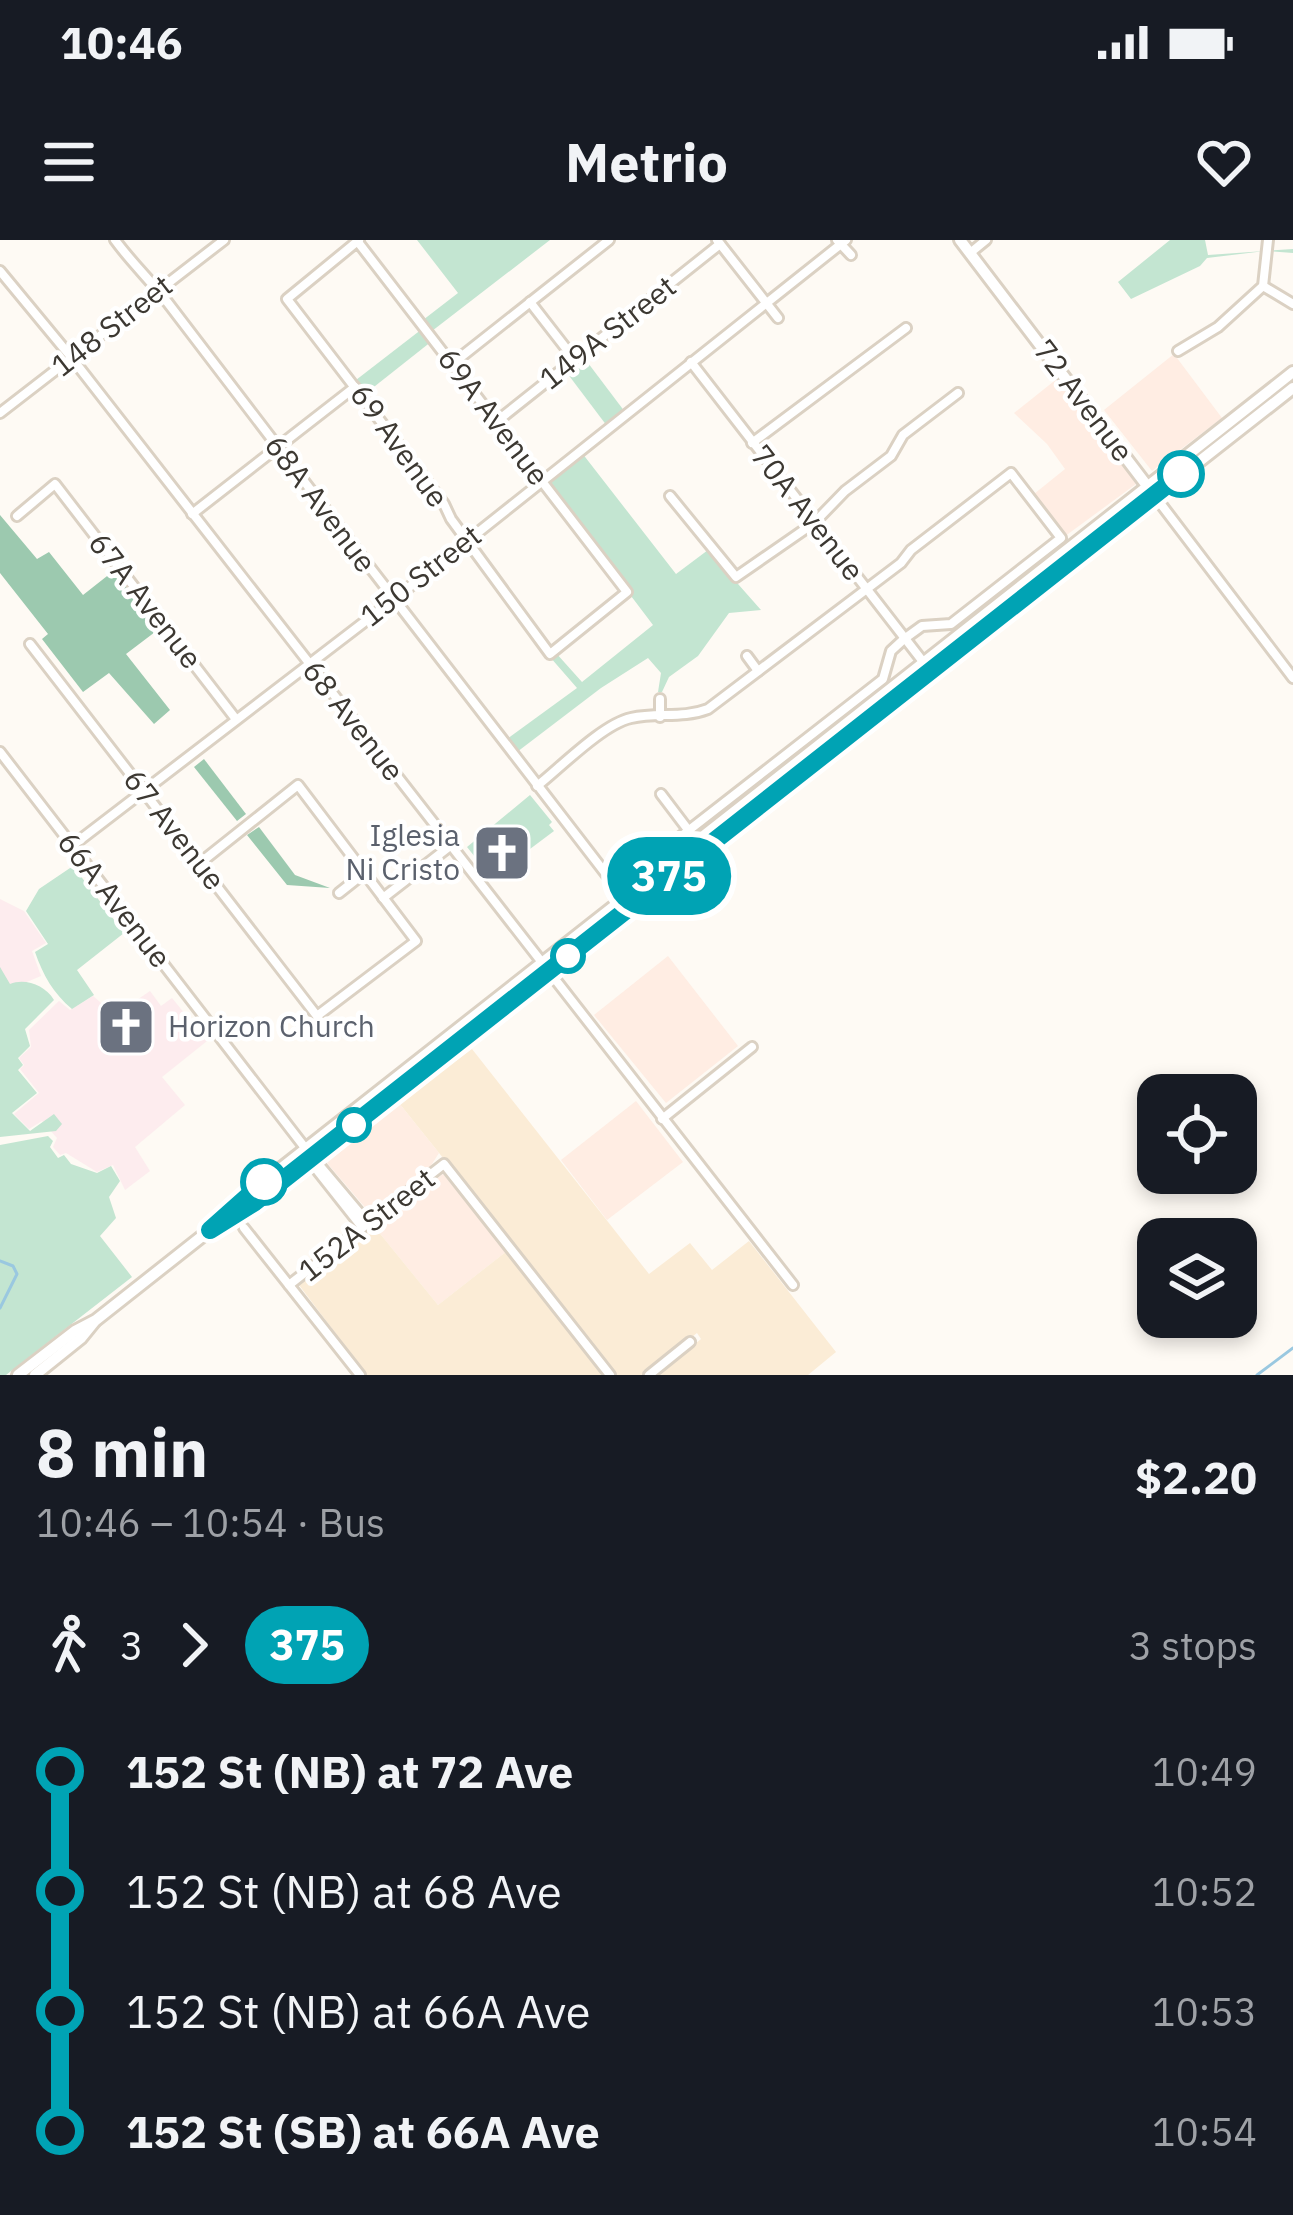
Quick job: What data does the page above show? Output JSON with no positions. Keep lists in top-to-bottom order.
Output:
{
  "streets": {
    "main road": ["72 Avenue"],
    "street": [
      "148 Street",
      "149A Street",
      "69A Avenue",
      "69 Avenue",
      "68A Avenue",
      "70A Avenue",
      "150 Street",
      "67A Avenue",
      "68 Avenue",
      "67 Avenue",
      "66A Avenue",
      "152A Street"
    ]
  },
  "crossings": [
    ["148 Street", "68A Avenue"],
    ["148 Street", "68 Avenue"],
    ["149A Street", "69A Avenue"],
    ["69A Avenue", "69 Avenue"],
    ["69A Avenue", "150 Street"],
    ["69 Avenue", "150 Street"],
    ["68A Avenue", "150 Street"],
    ["70A Avenue", "150 Street"],
    ["150 Street", "67A Avenue"],
    ["150 Street", "68 Avenue"],
    ["150 Street", "67 Avenue"],
    ["150 Street", "66A Avenue"],
    ["66A Avenue", "152A Street"]
  ],
  "places": {
    "church": ["Iglesia Ni Cristo", "Horizon Church"]
  },
  "lines": ["bus line 375"],
  "page": {
    "status": "10:46",
    "header": "Metrio",
    "on_map": "375",
    "heading": ["8 min", "10:46 – 10:54 · Bus", "$2.20"],
    "legs": ["3", "375", "3 stops"],
    "list": [
      {
        "name": "152 St (NB) at 72 Ave",
        "value": "10:49"
      },
      {
        "name": "152 St (NB) at 68 Ave",
        "value": "10:52"
      },
      {
        "name": "152 St (NB) at 66A Ave",
        "value": "10:53"
      },
      {
        "name": "152 St (SB) at 66A Ave",
        "value": "10:54"
      }
    ]
  }
}
